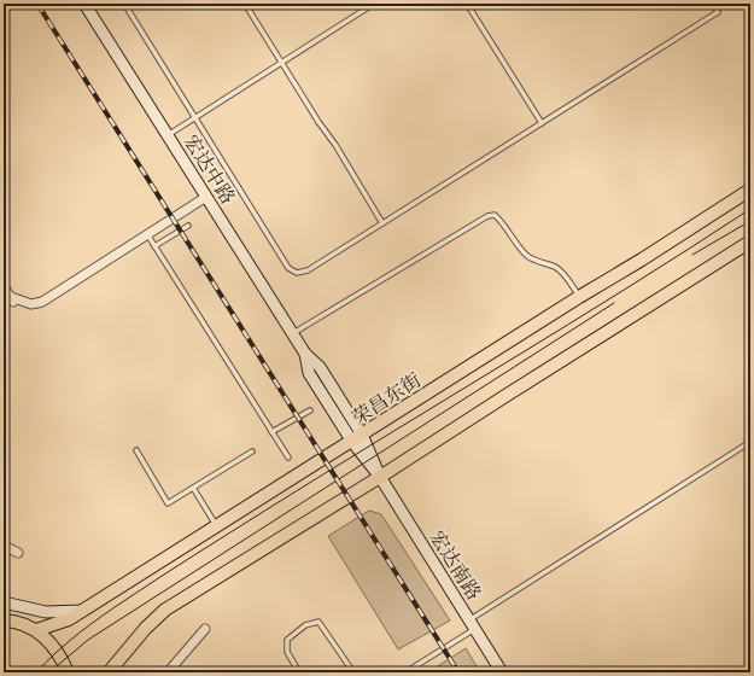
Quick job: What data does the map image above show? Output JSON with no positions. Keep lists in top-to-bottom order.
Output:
{
  "streets": {
    "main road": ["荣昌东街"],
    "street": ["宏达中路", "宏达南路"]
  },
  "crossings": [
    ["宏达中路", "荣昌东街"],
    ["宏达中路", "宏达南路"],
    ["荣昌东街", "宏达南路"]
  ]
}
